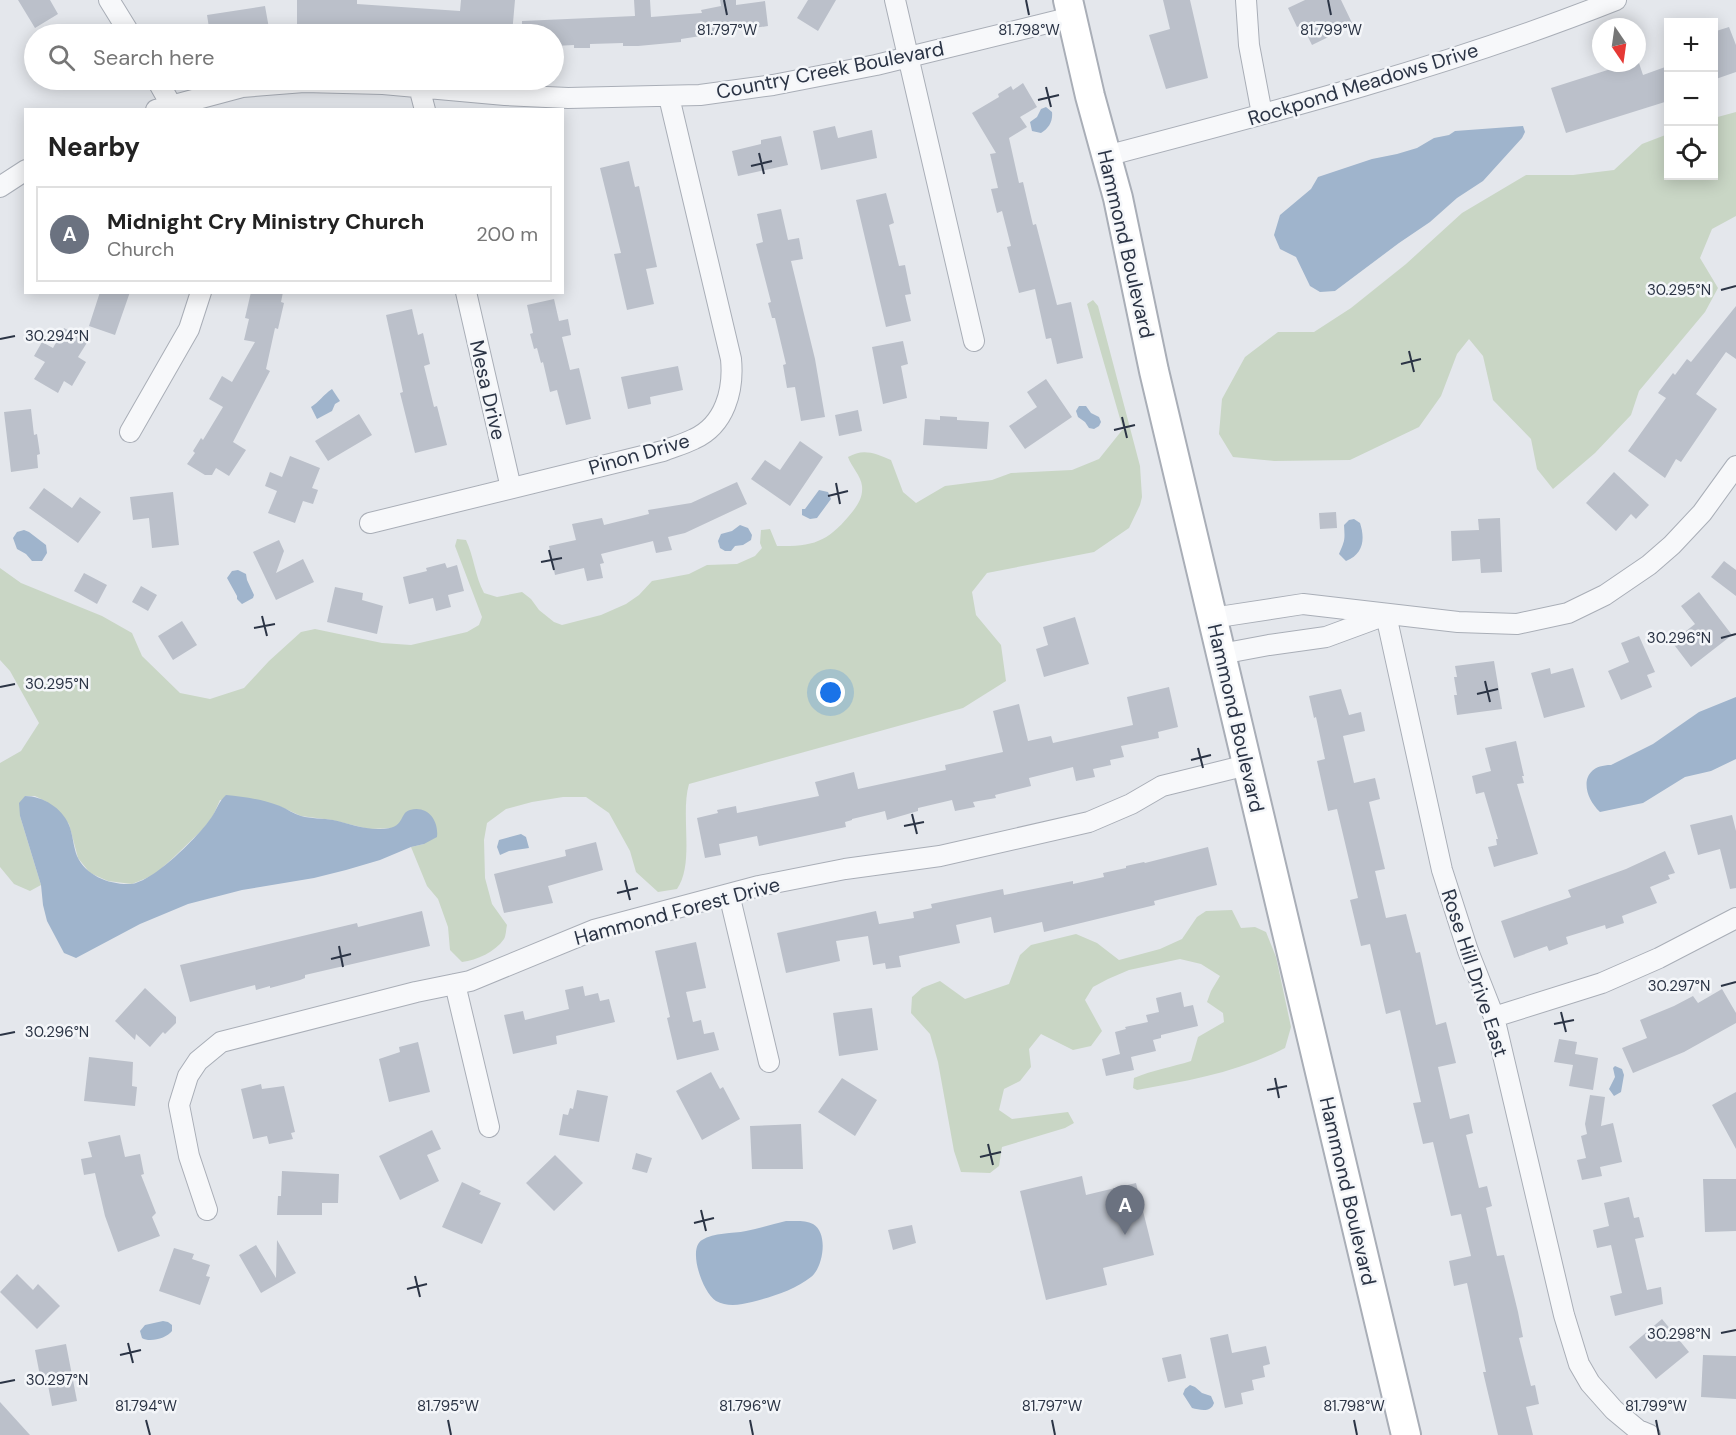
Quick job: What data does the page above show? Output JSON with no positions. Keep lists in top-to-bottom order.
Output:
{
  "streets": {
    "street": [
      "Country Creek Boulevard",
      "Rockpond Meadows Drive",
      "Hammond Boulevard",
      "Mesa Drive",
      "Pinon Drive",
      "Hammond Forest Drive",
      "Rose Hill Drive East"
    ]
  },
  "crossings": [
    ["Country Creek Boulevard", "Hammond Boulevard"],
    ["Country Creek Boulevard", "Pinon Drive"],
    ["Rockpond Meadows Drive", "Hammond Boulevard"],
    ["Hammond Boulevard", "Hammond Forest Drive"],
    ["Mesa Drive", "Pinon Drive"]
  ],
  "north": "bottom",
  "page": {
    "map_buttons": ["+", "−"],
    "search": "Search here",
    "heading": "Nearby",
    "list": [
      {
        "mark": "A",
        "name": "Midnight Cry Ministry Church",
        "note": "Church",
        "value": "200 m"
      }
    ],
    "pins": "A"
  },
  "coordinates": [
    "81.797°W",
    "81.798°W",
    "81.799°W",
    "30.295°N",
    "30.294°N",
    "30.296°N",
    "30.297°N",
    "30.298°N",
    "81.794°W",
    "81.795°W",
    "81.796°W"
  ]
}
